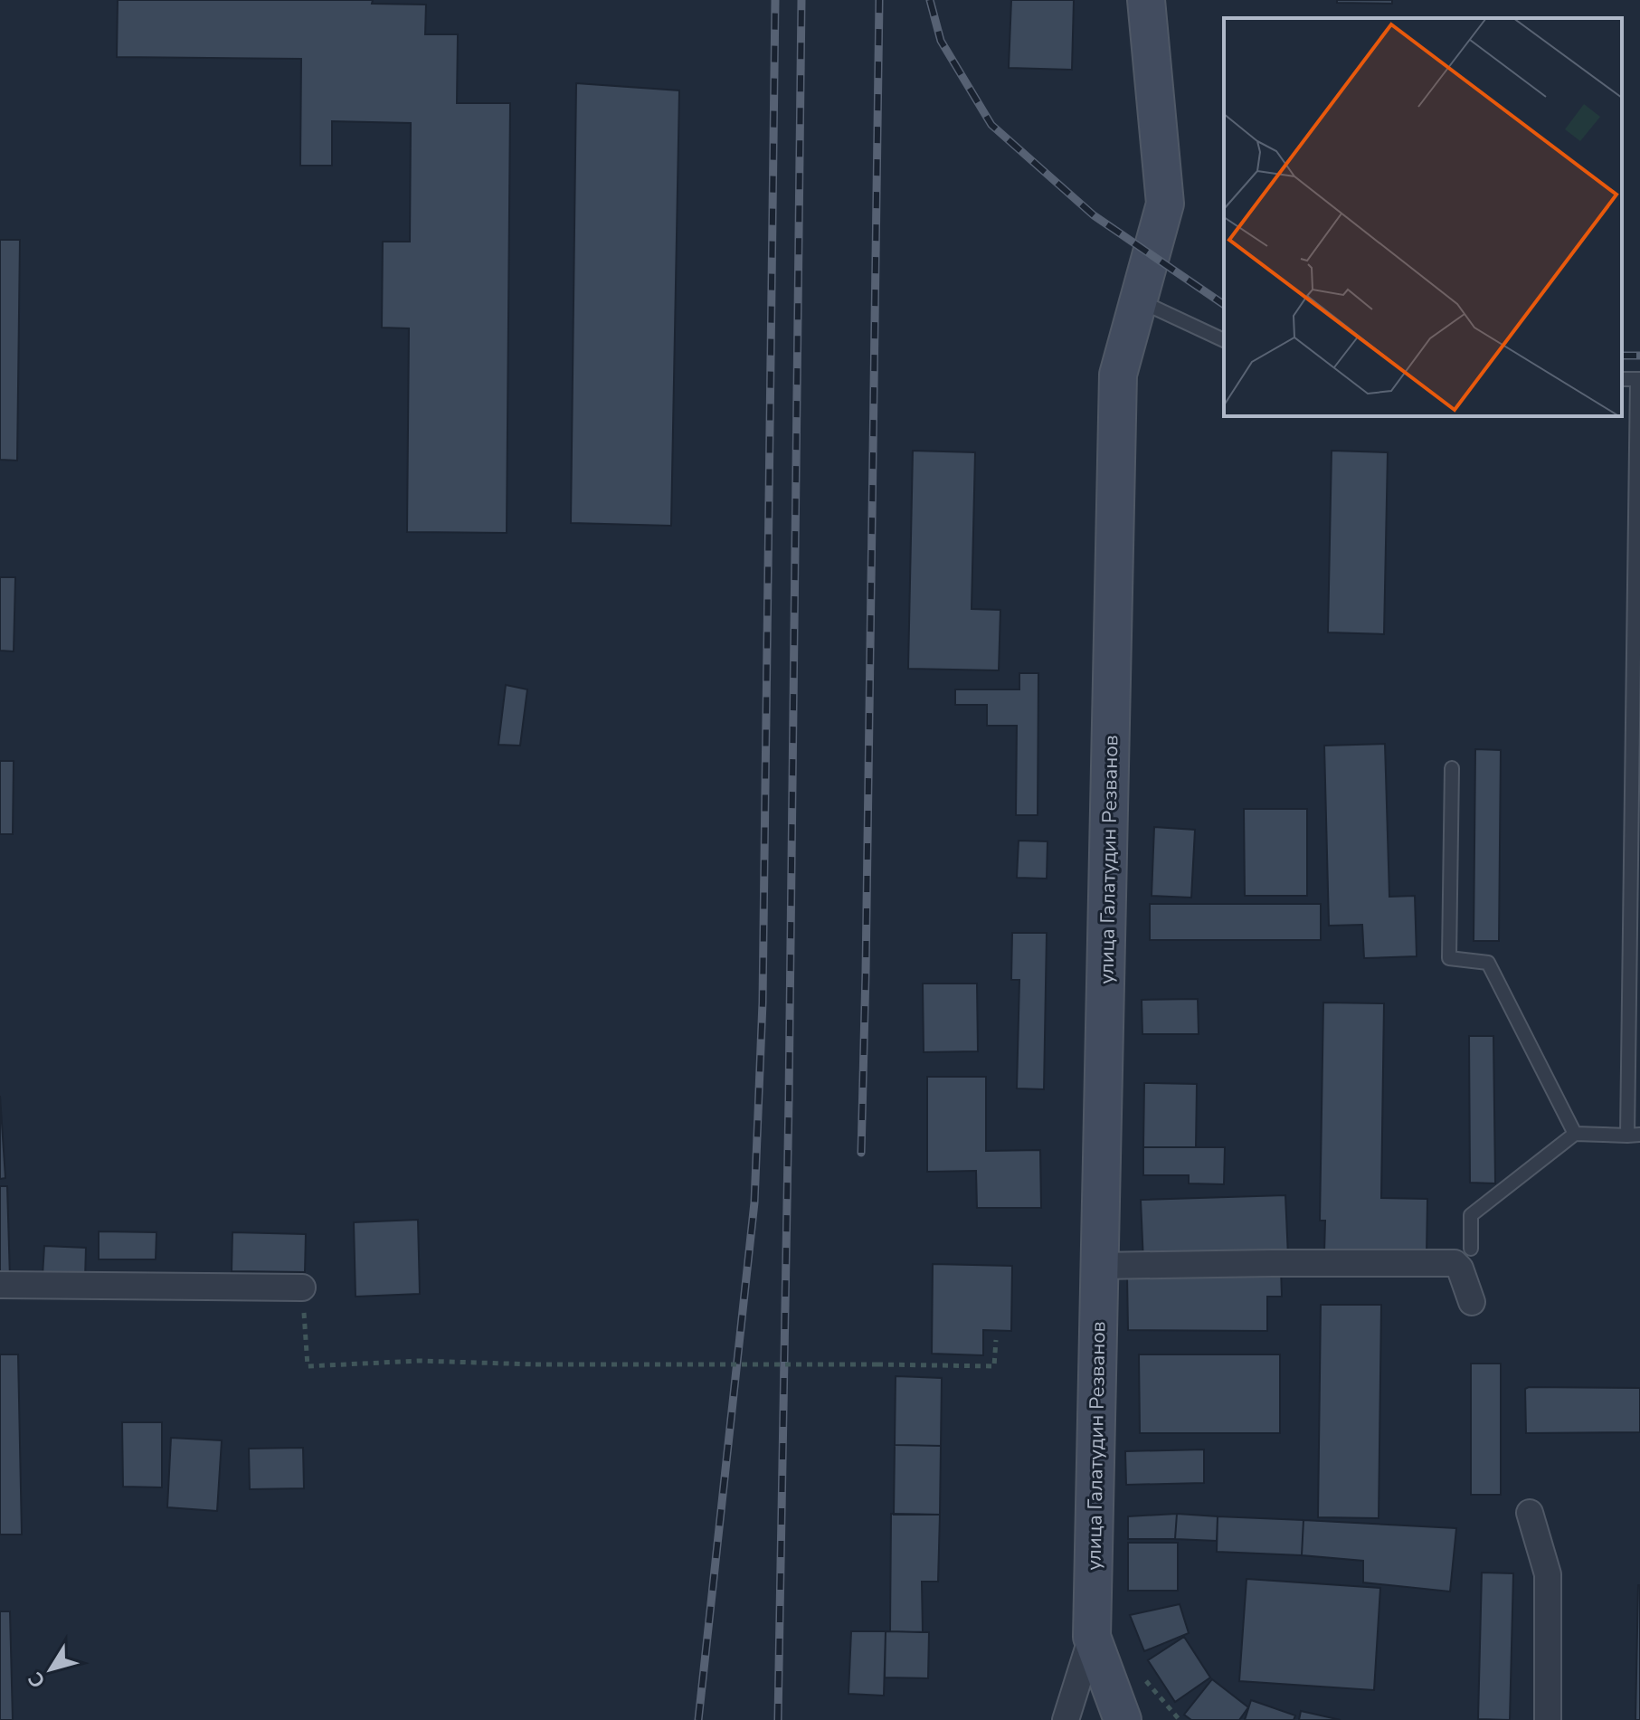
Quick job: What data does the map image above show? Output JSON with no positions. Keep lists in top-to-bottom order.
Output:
{
  "streets": {
    "street": ["улица Галатудин Резванов"]
  },
  "north": "bottom left"
}
